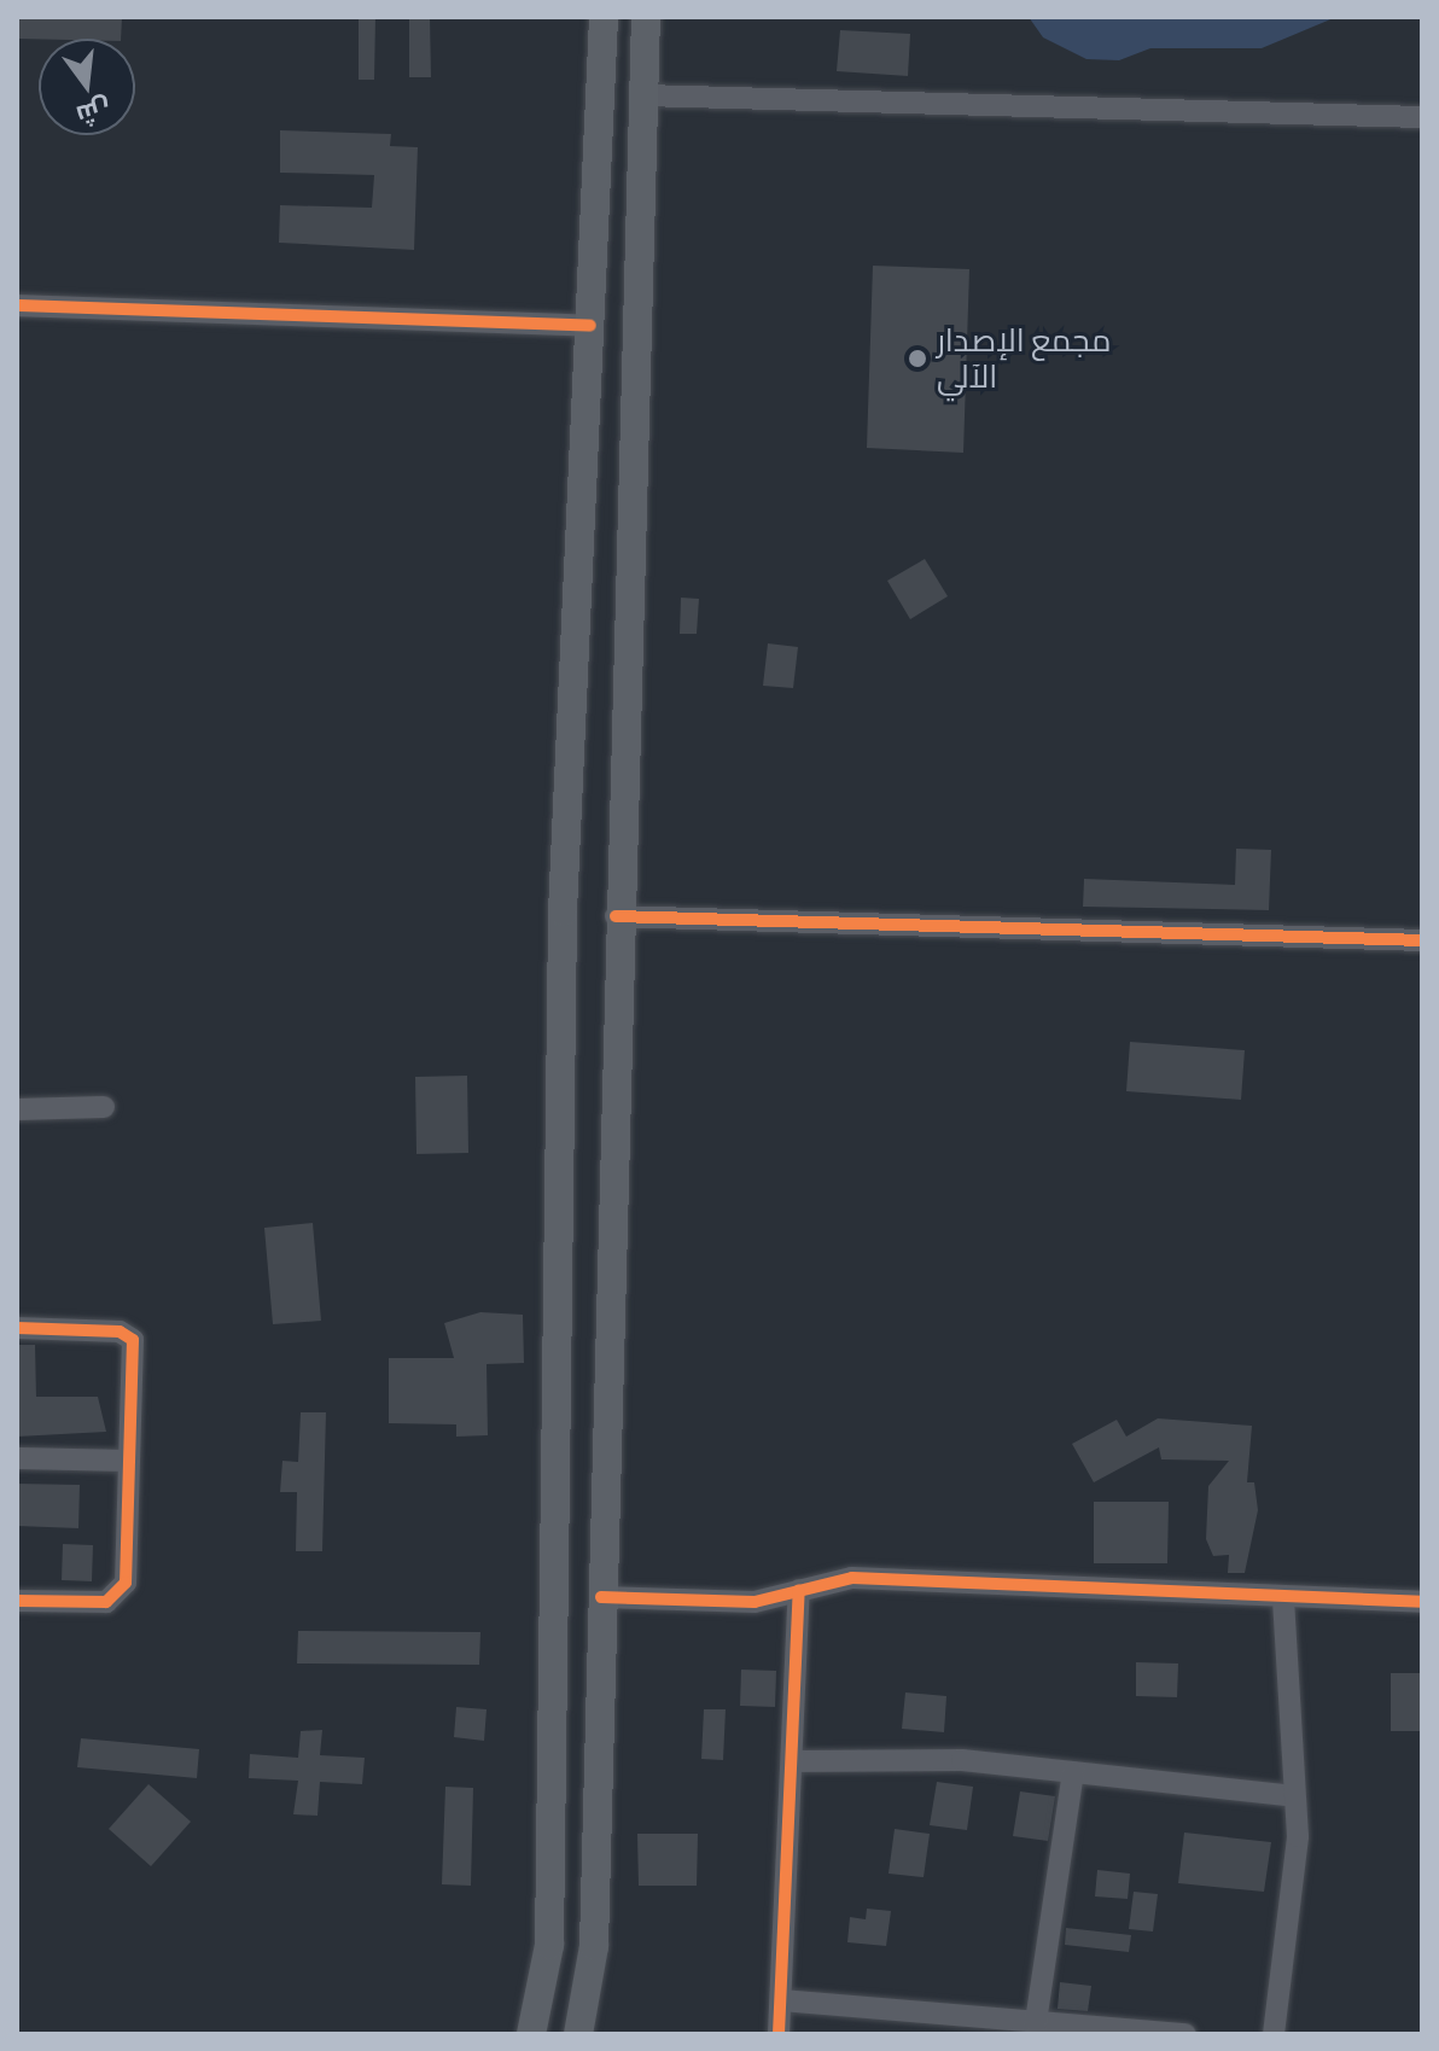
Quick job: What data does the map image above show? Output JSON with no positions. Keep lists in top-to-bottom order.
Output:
{
  "places": ["مجمع الإصدار الآلي"],
  "north": "bottom"
}
